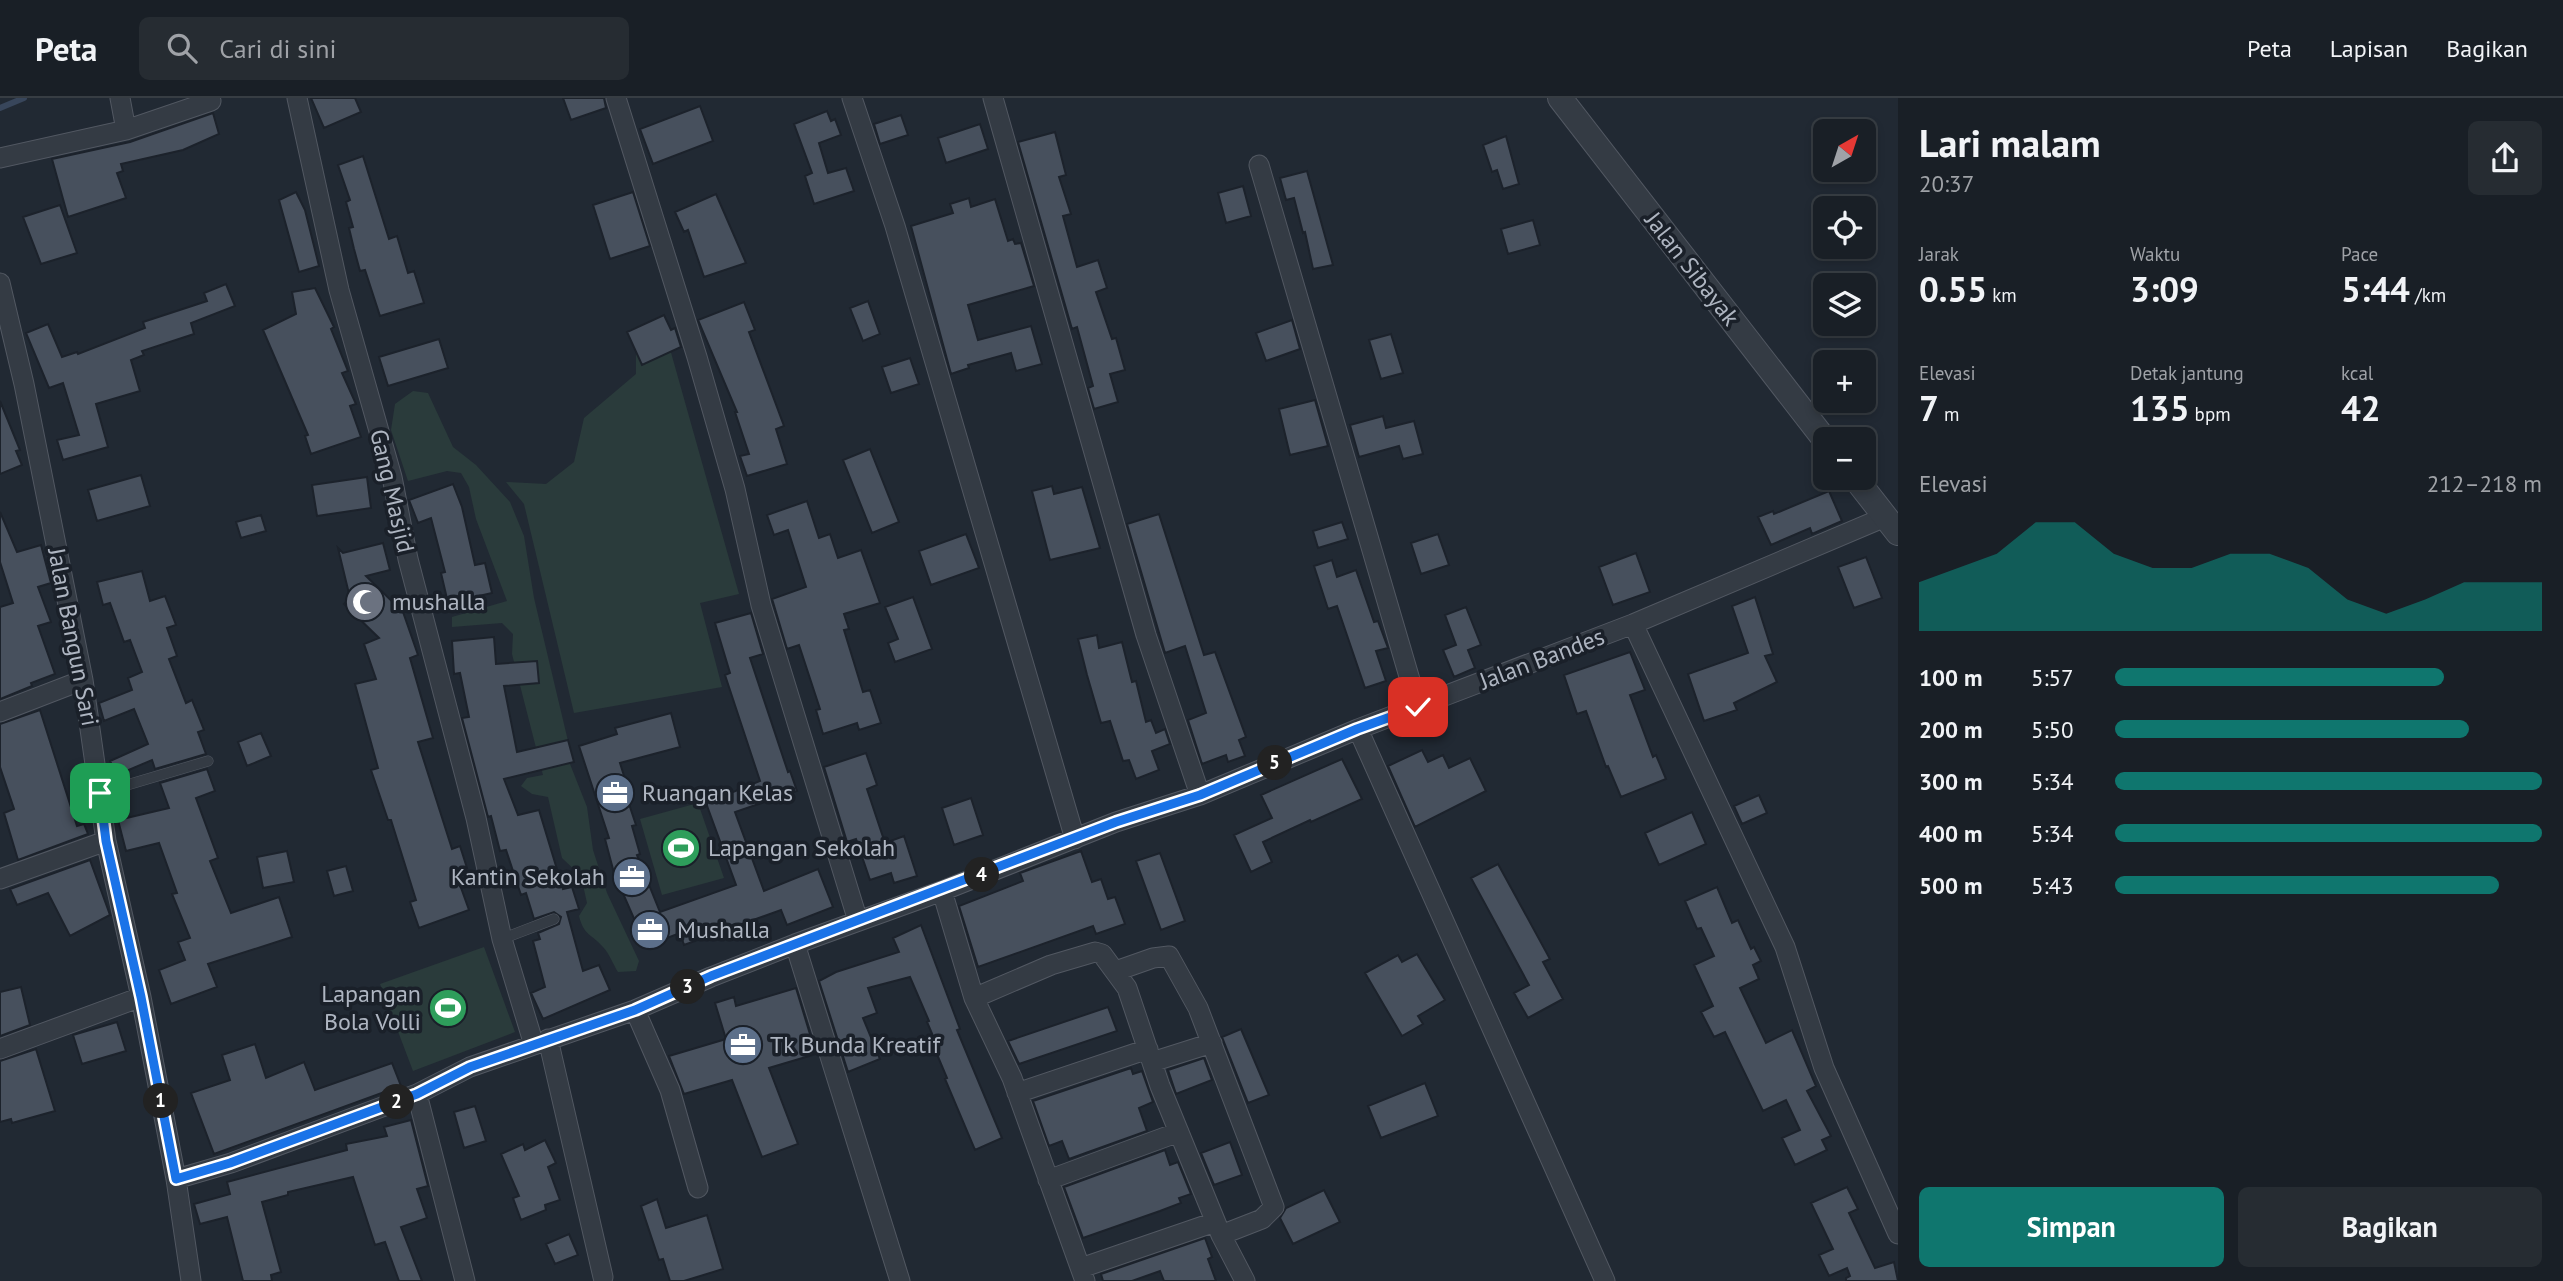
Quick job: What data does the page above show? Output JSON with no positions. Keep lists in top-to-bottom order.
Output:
{
  "streets": {
    "street": [
      "Jalan Sibayak",
      "Gang Masjid",
      "Jalan Bangun Sari",
      "Jalan Bandes"
    ]
  },
  "crossings": [
    ["Gang Masjid", "Jalan Bandes"],
    ["Jalan Bangun Sari", "Jalan Bandes"]
  ],
  "places": {
    "mosque": ["mushalla"],
    "office": [
      "Ruangan Kelas",
      "Kantin Sekolah",
      "Mushalla",
      "Tk Bunda Kreatif"
    ],
    "sports": ["Lapangan Sekolah", "Lapangan Bola Volli"]
  },
  "north": "top right",
  "page": {
    "header": "Peta",
    "search": "Cari di sini",
    "nav": ["Peta", "Lapisan", "Bagikan"],
    "heading": ["Lari malam", "20:37"],
    "map_buttons": ["+", "−"],
    "stats": [
      ["Jarak", "0.55 km"],
      ["Waktu", "3:09"],
      ["Pace", "5:44 /km"],
      ["Elevasi", "7 m"],
      ["Detak jantung", "135 bpm"],
      ["kcal", "42"]
    ],
    "chart": ["Elevasi", "212–218 m"],
    "list": [
      {
        "name": "100 m",
        "note": "5:57"
      },
      {
        "name": "200 m",
        "note": "5:50"
      },
      {
        "name": "300 m",
        "note": "5:34"
      },
      {
        "name": "400 m",
        "note": "5:34"
      },
      {
        "name": "500 m",
        "note": "5:43"
      }
    ],
    "pins": [
      "5",
      "4",
      "3",
      "1",
      "2"
    ],
    "buttons": ["Simpan", "Bagikan"]
  }
}
